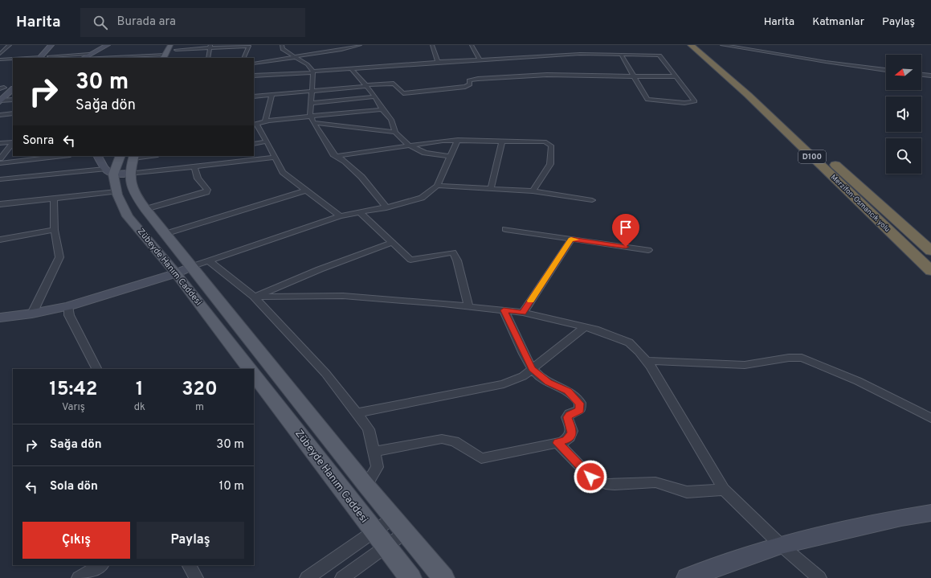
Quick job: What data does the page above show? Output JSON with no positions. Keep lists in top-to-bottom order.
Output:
{
  "streets": {
    "highway": ["D100", "Merzifon-Osmancık yolu"],
    "main road": ["Zübeyde Hanım Caddesi"]
  },
  "north": "left",
  "page": {
    "header": "Harita",
    "search": "Burada ara",
    "nav": ["Harita", "Katmanlar", "Paylaş"],
    "turn": ["30 m", "Sağa dön"],
    "then": "Sonra",
    "eta": [
      "15:42",
      "Varış",
      "1",
      "dk",
      "320",
      "m"
    ],
    "list": [
      {
        "name": "Sağa dön",
        "value": "30 m"
      },
      {
        "name": "Sola dön",
        "value": "10 m"
      }
    ],
    "buttons": ["Çıkış", "Paylaş"]
  }
}
